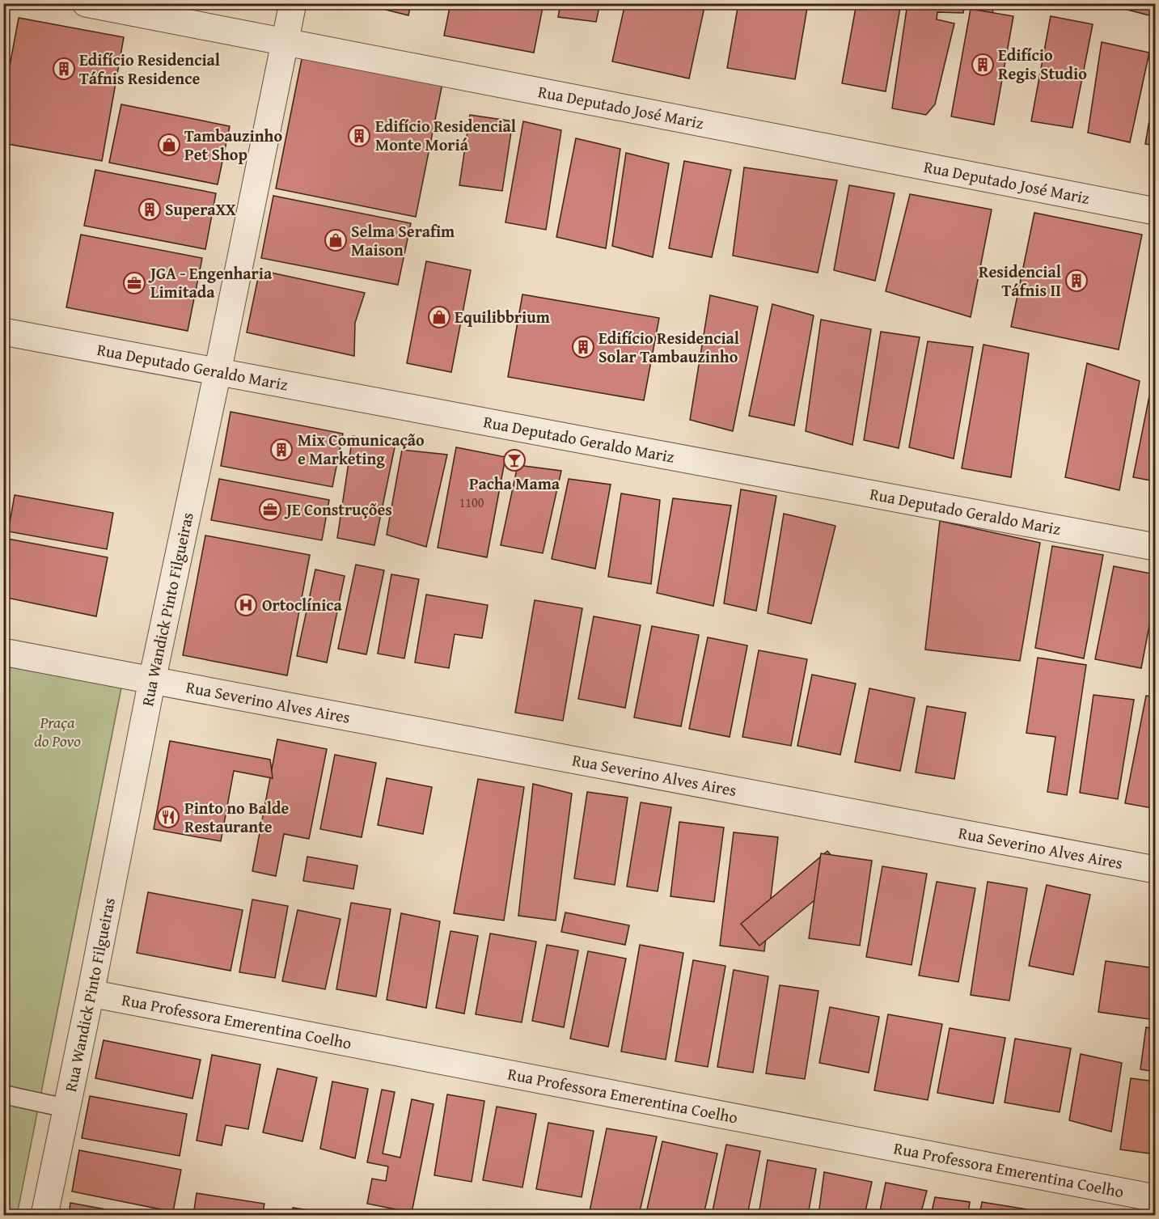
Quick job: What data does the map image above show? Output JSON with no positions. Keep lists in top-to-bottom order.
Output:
{
  "streets": {
    "street": [
      "Rua Deputado José Mariz",
      "Rua Deputado Geraldo Mariz",
      "Rua Wandick Pinto Filgueiras",
      "Rua Severino Alves Aires",
      "Rua Professora Emerentina Coelho"
    ]
  },
  "crossings": [
    ["Rua Deputado José Mariz", "Rua Wandick Pinto Filgueiras"],
    ["Rua Deputado Geraldo Mariz", "Rua Wandick Pinto Filgueiras"],
    ["Rua Wandick Pinto Filgueiras", "Rua Severino Alves Aires"],
    ["Rua Wandick Pinto Filgueiras", "Rua Professora Emerentina Coelho"]
  ],
  "parks": ["Praça do Povo"],
  "places": {
    "building": [
      "Edifício Regis Studio",
      "Edifício Residencial Táfnis Residence",
      "Edifício Residencial Monte Moriá",
      "SuperaXX",
      "Residencial Táfnis II",
      "Edifício Residencial Solar Tambauzinho",
      "Mix Comunicação e Marketing"
    ],
    "shop": ["Tambauzinho Pet Shop", "Selma Serafim Maison", "Equilibbrium"],
    "office": ["JGA - Engenharia Limitada", "JE Construções"],
    "bar": ["Pacha Mama"],
    "hospital": ["Ortoclínica"],
    "restaurant": ["Pinto no Balde Restaurante"]
  },
  "house_numbers": ["1100"]
}
